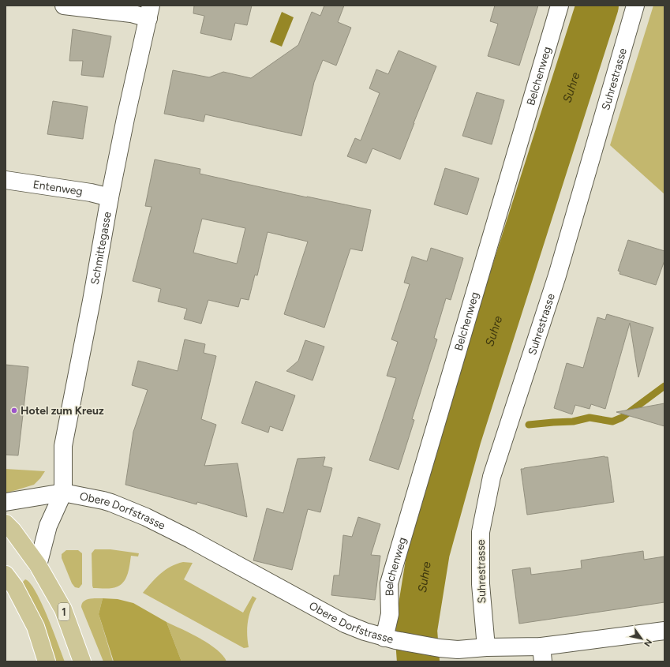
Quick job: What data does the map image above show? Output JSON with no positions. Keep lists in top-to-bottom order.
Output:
{
  "streets": {
    "main road": ["1"],
    "street": [
      "Belchenweg",
      "Suhrestrasse",
      "Entenweg",
      "Schmittegasse",
      "Obere Dorfstrasse"
    ]
  },
  "crossings": [
    ["Belchenweg", "Obere Dorfstrasse"],
    ["Suhrestrasse", "Obere Dorfstrasse"],
    ["Entenweg", "Schmittegasse"],
    ["Schmittegasse", "Obere Dorfstrasse"]
  ],
  "water": ["Suhre"],
  "places": ["Hotel zum Kreuz"],
  "north": "bottom right"
}
